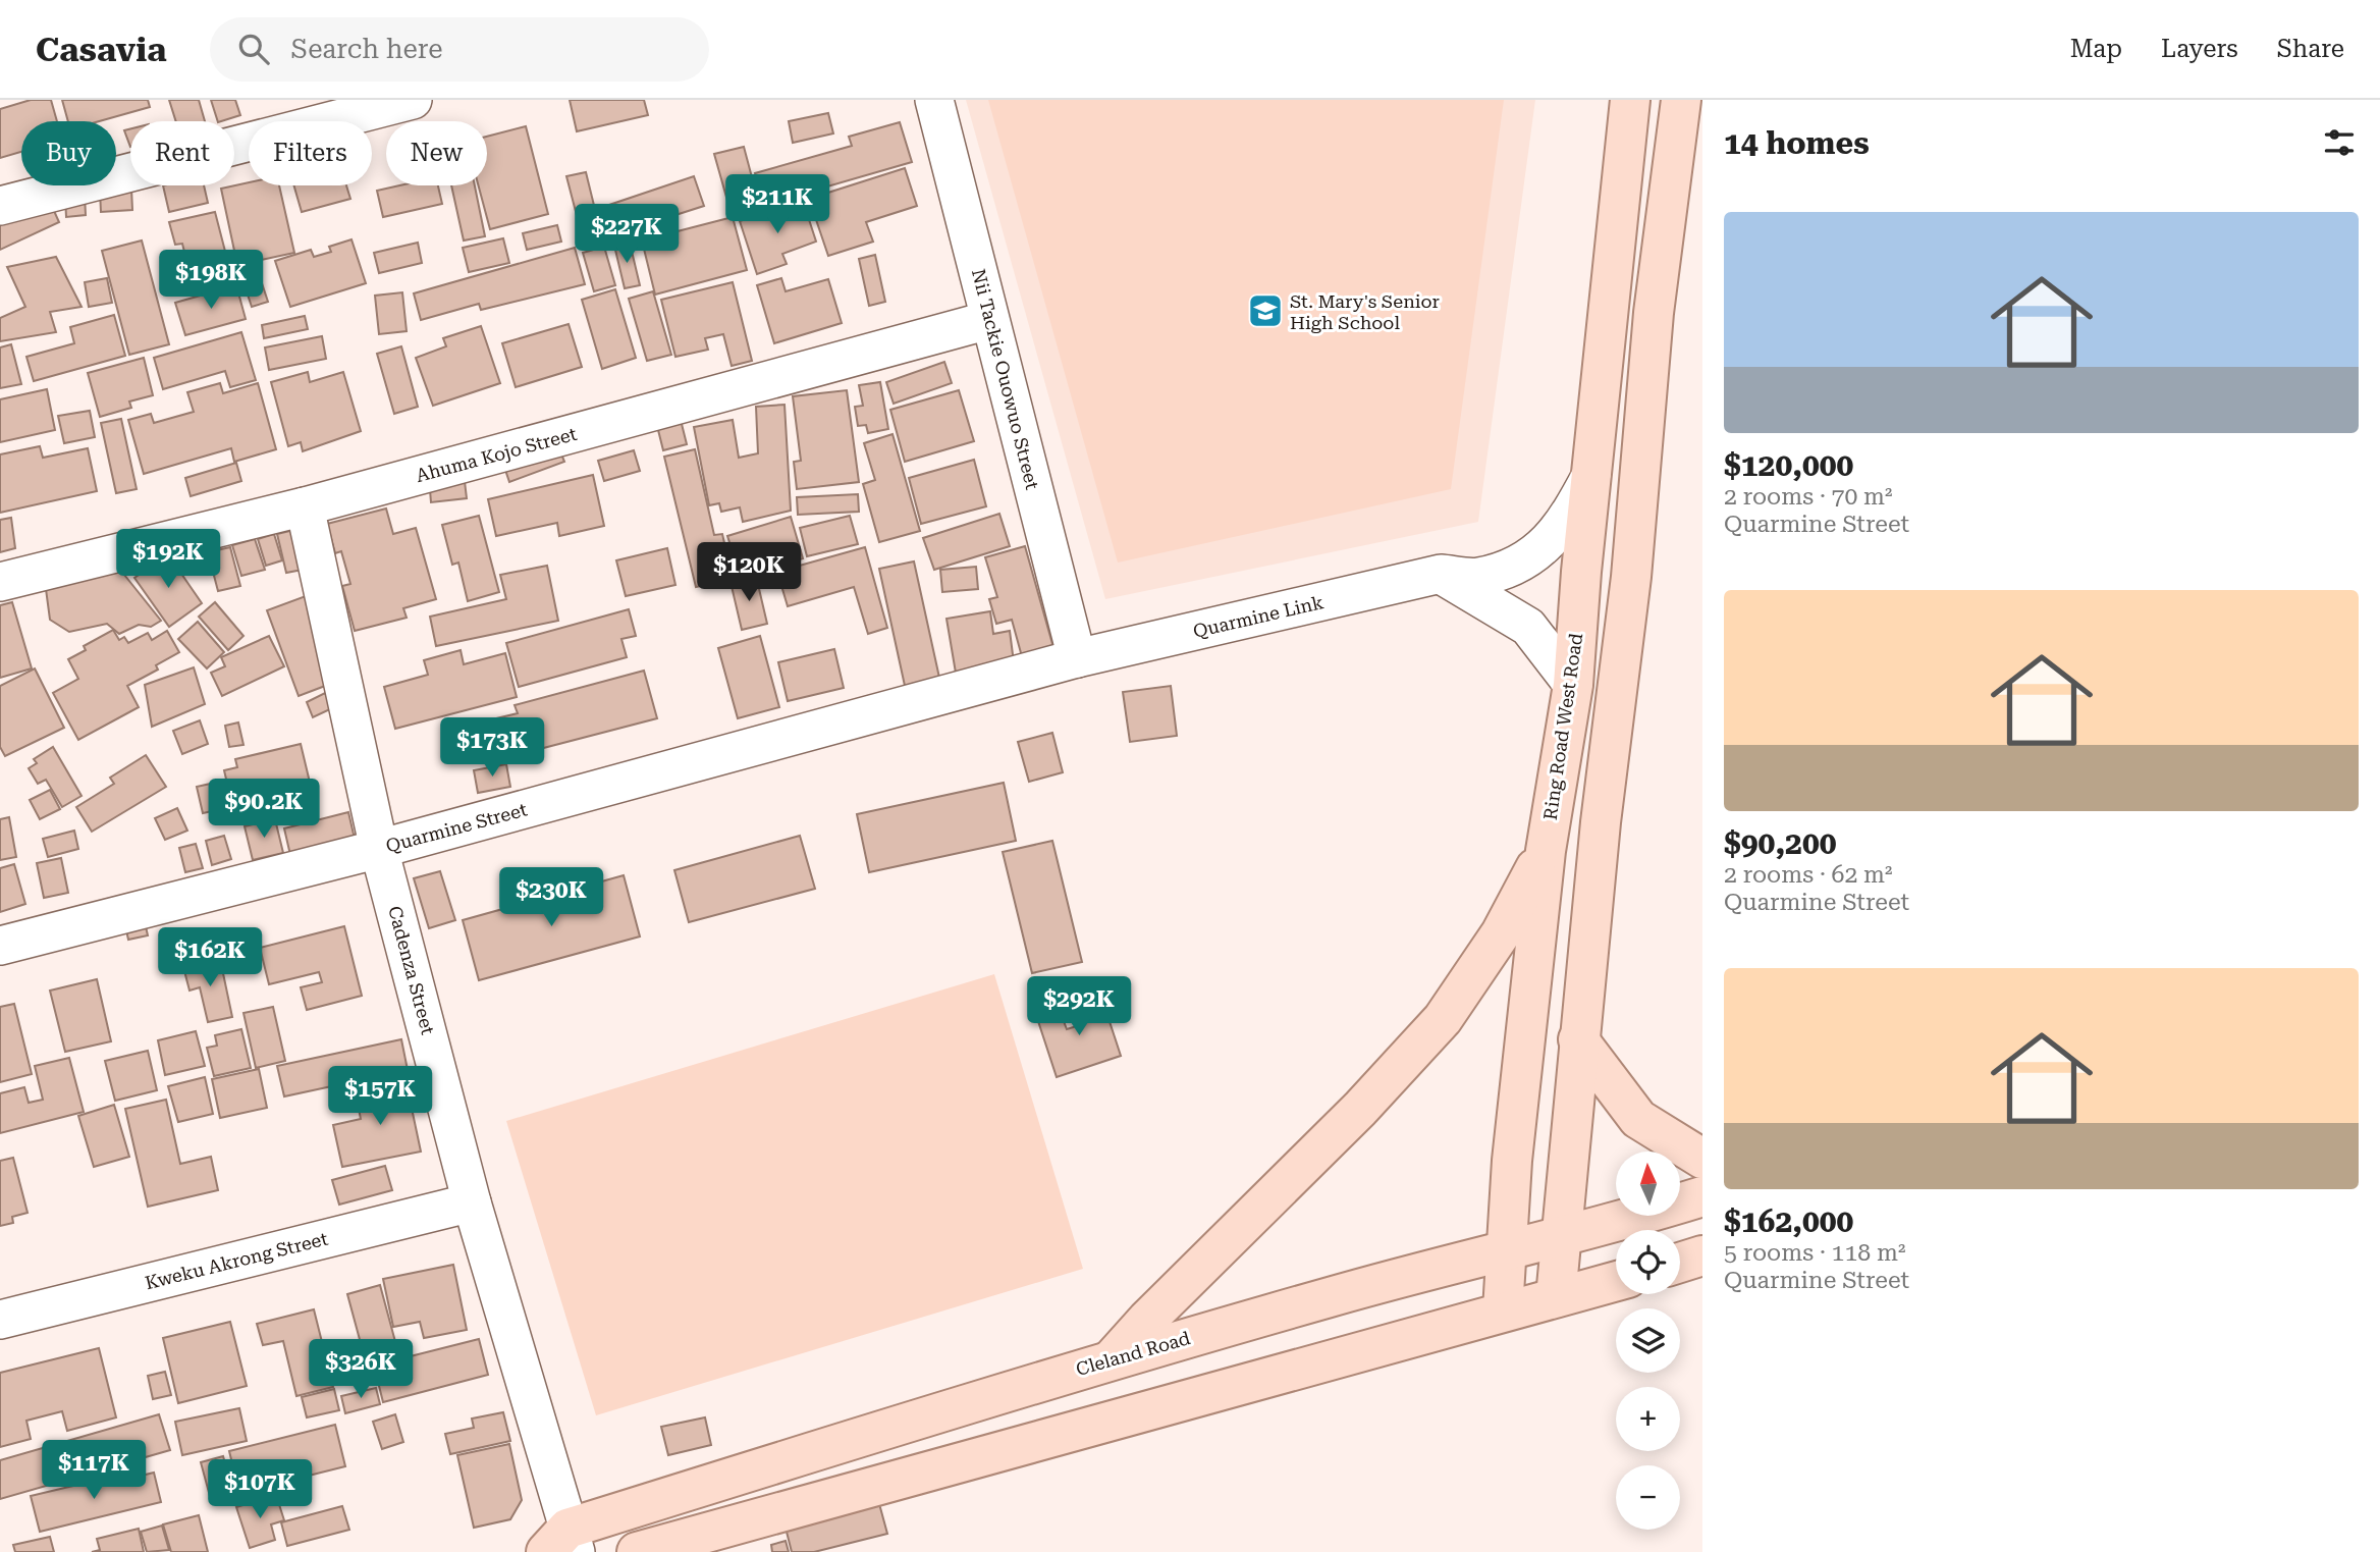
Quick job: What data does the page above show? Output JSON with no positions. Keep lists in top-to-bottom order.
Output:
{
  "streets": {
    "main road": ["Ring Road West Road", "Cleland Road"],
    "street": [
      "Nii Tackie Ouowuo Street",
      "Ahuma Kojo Street",
      "Quarmine Link",
      "Quarmine Street",
      "Cadenza Street",
      "Kweku Akrong Street"
    ]
  },
  "crossings": [
    ["Nii Tackie Ouowuo Street", "Ahuma Kojo Street"],
    ["Nii Tackie Ouowuo Street", "Quarmine Link"],
    ["Nii Tackie Ouowuo Street", "Quarmine Street"],
    ["Ahuma Kojo Street", "Cadenza Street"],
    ["Quarmine Link", "Ring Road West Road"],
    ["Quarmine Link", "Quarmine Street"],
    ["Ring Road West Road", "Cleland Road"],
    ["Quarmine Street", "Cadenza Street"],
    ["Cadenza Street", "Kweku Akrong Street"],
    ["Cadenza Street", "Cleland Road"]
  ],
  "places": {
    "school or university": ["St. Mary's Senior High School"]
  },
  "north": "top",
  "page": {
    "header": "Casavia",
    "search": "Search here",
    "nav": ["Map", "Layers", "Share"],
    "heading": "14 homes",
    "chip": [
      "Buy",
      "Rent",
      "Filters",
      "New"
    ],
    "price": [
      "$211K",
      "$227K",
      "$198K",
      "$192K",
      "$120K",
      "$173K",
      "$90.2K",
      "$230K",
      "$162K",
      "$292K",
      "$157K",
      "$326K",
      "$117K",
      "$107K"
    ],
    "list": [
      {
        "name": "$120,000",
        "note": "2 rooms · 70 m² · Quarmine Street"
      },
      {
        "name": "$90,200",
        "note": "2 rooms · 62 m² · Quarmine Street"
      },
      {
        "name": "$162,000",
        "note": "5 rooms · 118 m² · Quarmine Street"
      }
    ],
    "map_buttons": ["+", "−"]
  }
}
